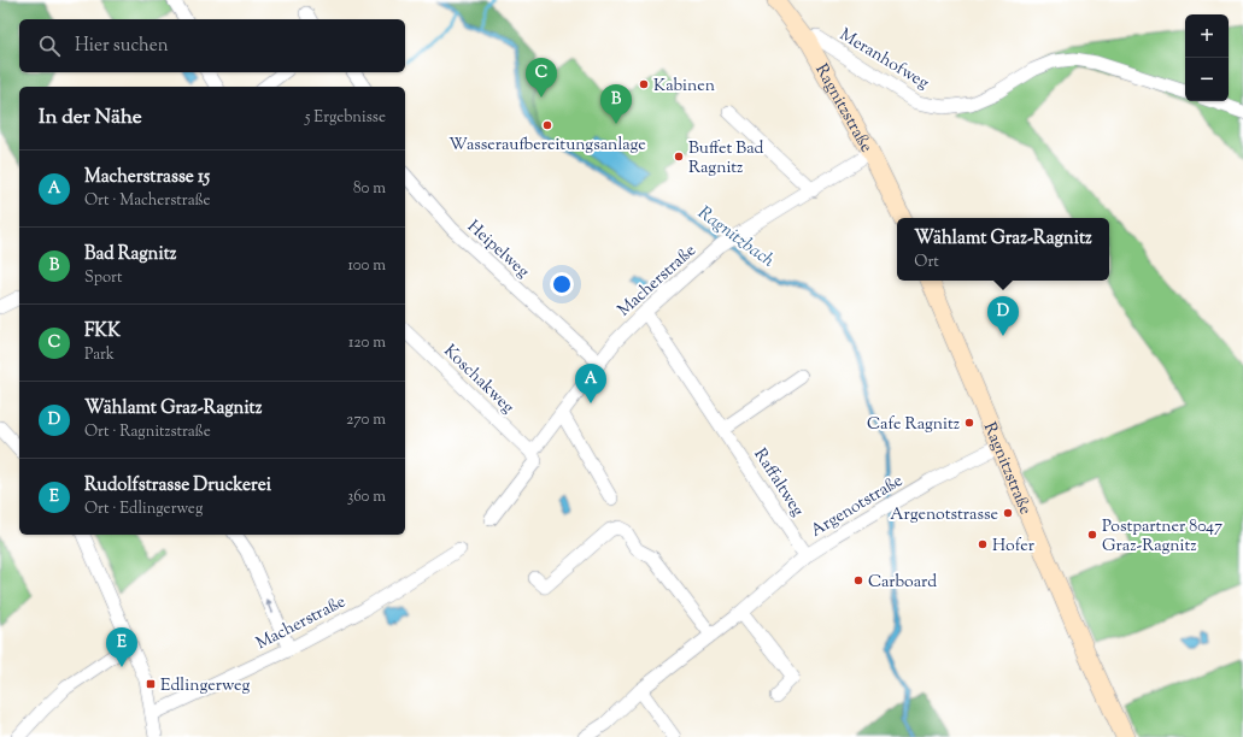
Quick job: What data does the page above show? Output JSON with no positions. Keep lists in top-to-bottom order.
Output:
{
  "streets": {
    "main road": ["Ragnitzstraße"],
    "street": [
      "Meranhofweg",
      "Heipelweg",
      "Macherstraße",
      "Koschakweg",
      "Raffaltweg",
      "Argenotstraße"
    ]
  },
  "crossings": [
    ["Meranhofweg", "Ragnitzstraße"],
    ["Ragnitzstraße", "Macherstraße"],
    ["Ragnitzstraße", "Argenotstraße"],
    ["Heipelweg", "Macherstraße"],
    ["Macherstraße", "Koschakweg"],
    ["Macherstraße", "Raffaltweg"],
    ["Raffaltweg", "Argenotstraße"]
  ],
  "water": ["Ragnitzbach"],
  "places": {
    "other": [
      "Kabinen",
      "Wasseraufbereitungsanlage",
      "Buffet Bad Ragnitz",
      "Cafe Ragnitz",
      "Argenotstrasse",
      "Postpartner 8047 Graz-Ragnitz",
      "Hofer",
      "Carboard"
    ],
    "transit": ["Edlingerweg"]
  },
  "page": {
    "map_buttons": ["+", "−"],
    "search": "Hier suchen",
    "pins": [
      "C",
      "B",
      "D",
      "A",
      "E"
    ],
    "heading": ["In der Nähe", "5 Ergebnisse"],
    "list": [
      {
        "mark": "A",
        "name": "Macherstrasse 15",
        "note": "Ort · Macherstraße",
        "value": "80 m"
      },
      {
        "mark": "B",
        "name": "Bad Ragnitz",
        "note": "Sport",
        "value": "100 m"
      },
      {
        "mark": "C",
        "name": "FKK",
        "note": "Park",
        "value": "120 m"
      },
      {
        "mark": "D",
        "name": "Wählamt Graz-Ragnitz",
        "note": "Ort · Ragnitzstraße",
        "value": "270 m"
      },
      {
        "mark": "E",
        "name": "Rudolfstrasse Druckerei",
        "note": "Ort · Edlingerweg",
        "value": "360 m"
      }
    ],
    "popup": ["Wählamt Graz-Ragnitz", "Ort"]
  }
}
